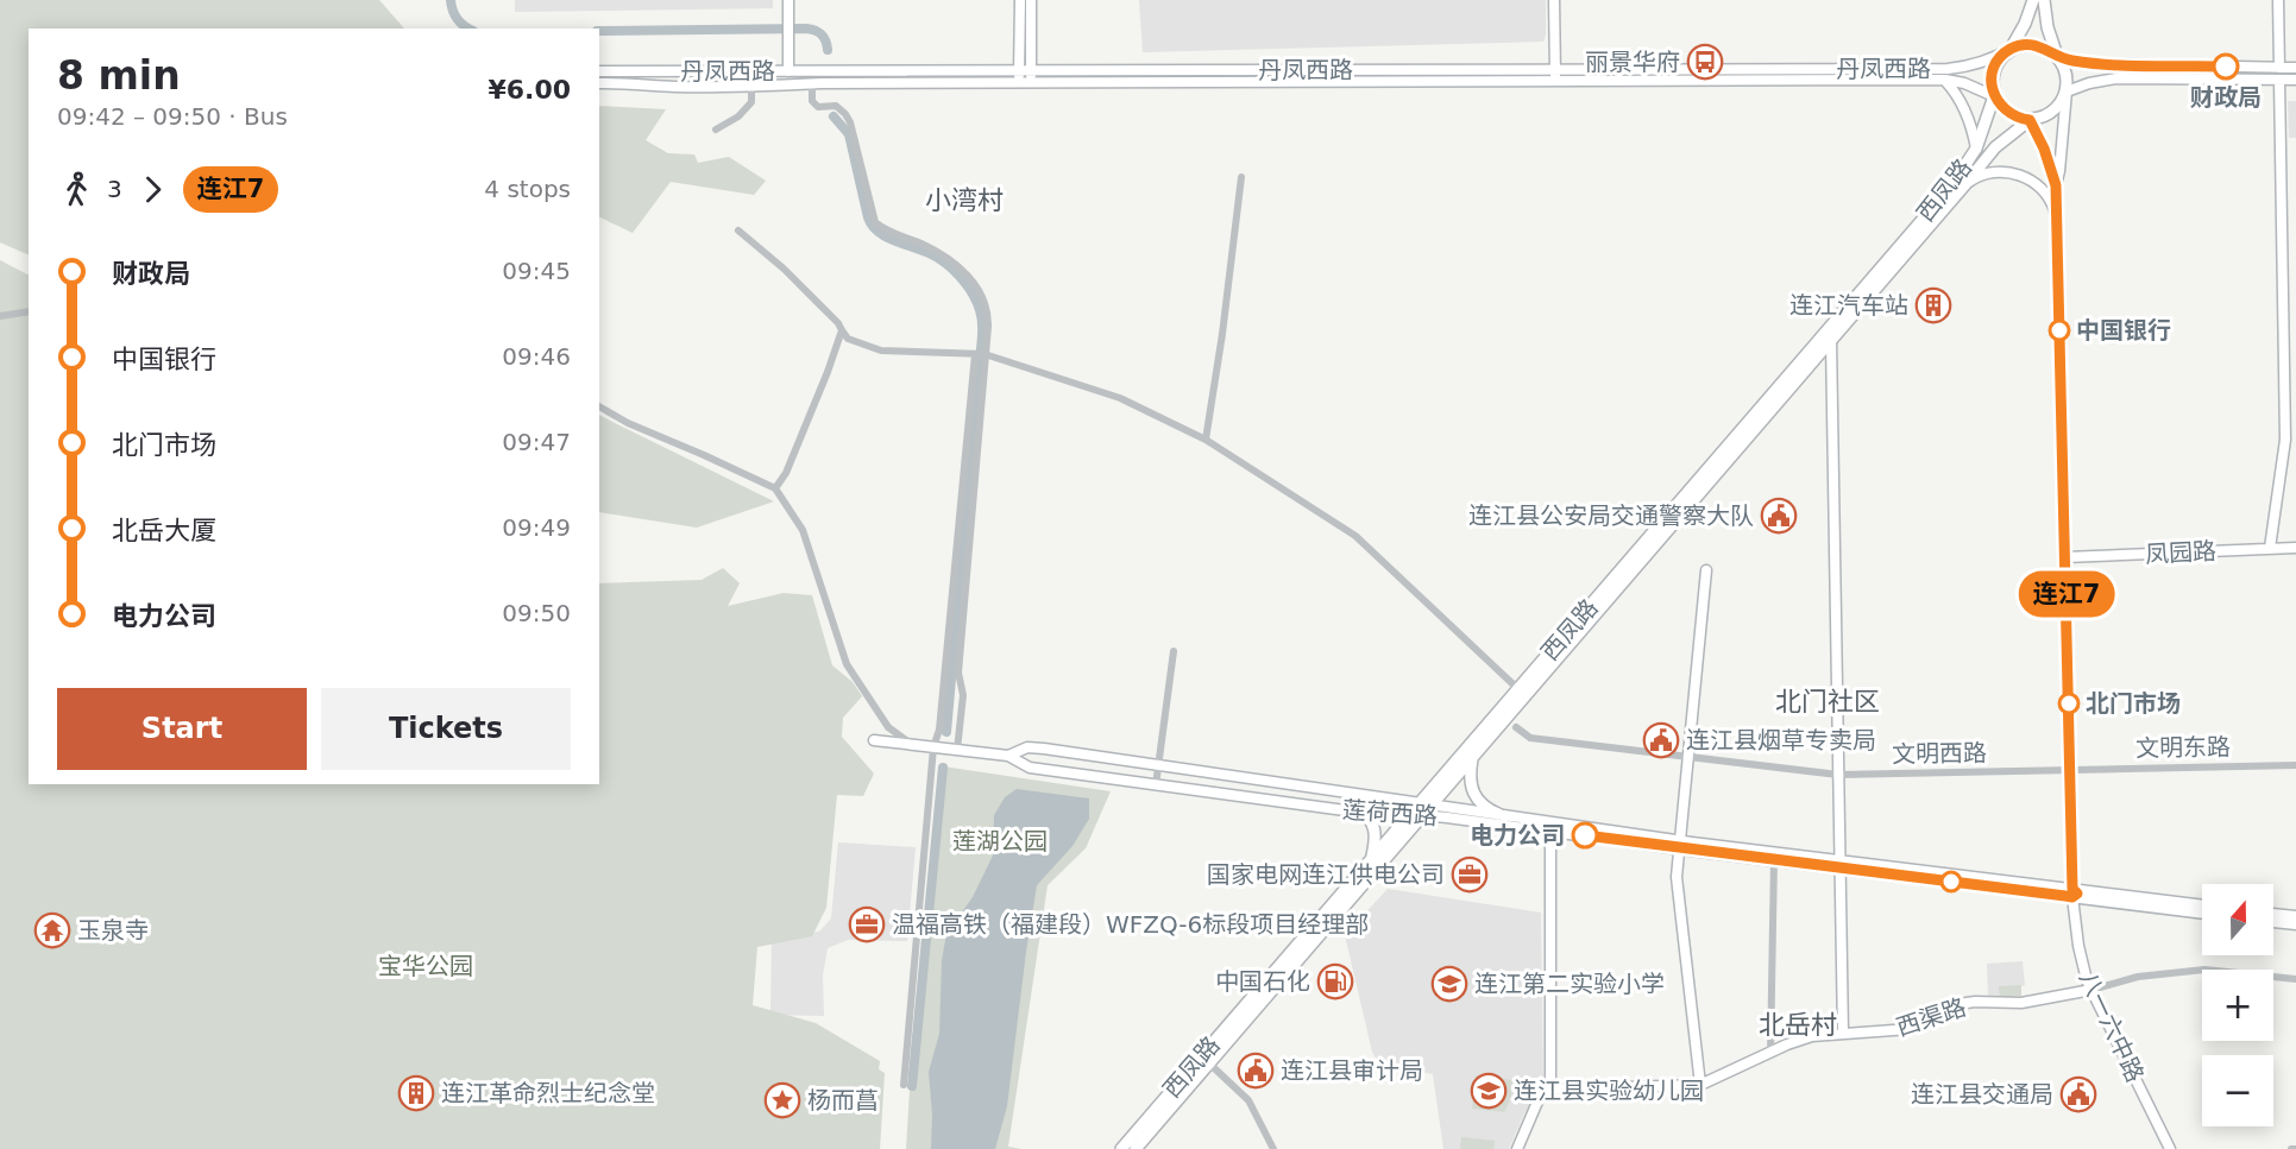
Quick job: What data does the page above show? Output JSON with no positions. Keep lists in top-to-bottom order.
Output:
{
  "streets": {
    "main road": [
      "丹凤西路",
      "西凤路",
      "凤园路",
      "莲荷西路",
      "西渠路",
      "八一六中路"
    ],
    "street": ["文明东路", "文明西路"]
  },
  "crossings": [
    ["丹凤西路", "西凤路"],
    ["西凤路", "莲荷西路"],
    ["凤园路", "八一六中路"],
    ["文明东路", "文明西路"],
    ["文明东路", "八一六中路"],
    ["文明西路", "八一六中路"],
    ["莲荷西路", "八一六中路"],
    ["西渠路", "八一六中路"]
  ],
  "districts": ["小湾村", "北门社区", "北岳村"],
  "parks": ["莲湖公园", "宝华公园"],
  "places": {
    "bus stop": ["丽景华府"],
    "other": [
      "财政局",
      "中国银行",
      "北门市场",
      "电力公司"
    ],
    "building": ["连江汽车站", "连江革命烈士纪念堂"],
    "public building": [
      "连江县公安局交通警察大队",
      "连江县烟草专卖局",
      "连江县审计局",
      "连江县交通局"
    ],
    "office": ["国家电网连江供电公司", "温福高铁（福建段）WFZQ-6标段项目经理部"],
    "temple": ["玉泉寺"],
    "fuel station": ["中国石化"],
    "school or university": ["连江第二实验小学", "连江县实验幼儿园"],
    "place": ["杨而菖"]
  },
  "lines": ["bus line 连江7"],
  "north": "top",
  "page": {
    "on_map": "连江7",
    "heading": ["8 min", "09:42 – 09:50 · Bus", "¥6.00"],
    "legs": ["3", "连江7", "4 stops"],
    "list": [
      {
        "name": "财政局",
        "value": "09:45"
      },
      {
        "name": "中国银行",
        "value": "09:46"
      },
      {
        "name": "北门市场",
        "value": "09:47"
      },
      {
        "name": "北岳大厦",
        "value": "09:49"
      },
      {
        "name": "电力公司",
        "value": "09:50"
      }
    ],
    "buttons": ["Start", "Tickets"],
    "map_buttons": ["+", "−"]
  }
}
